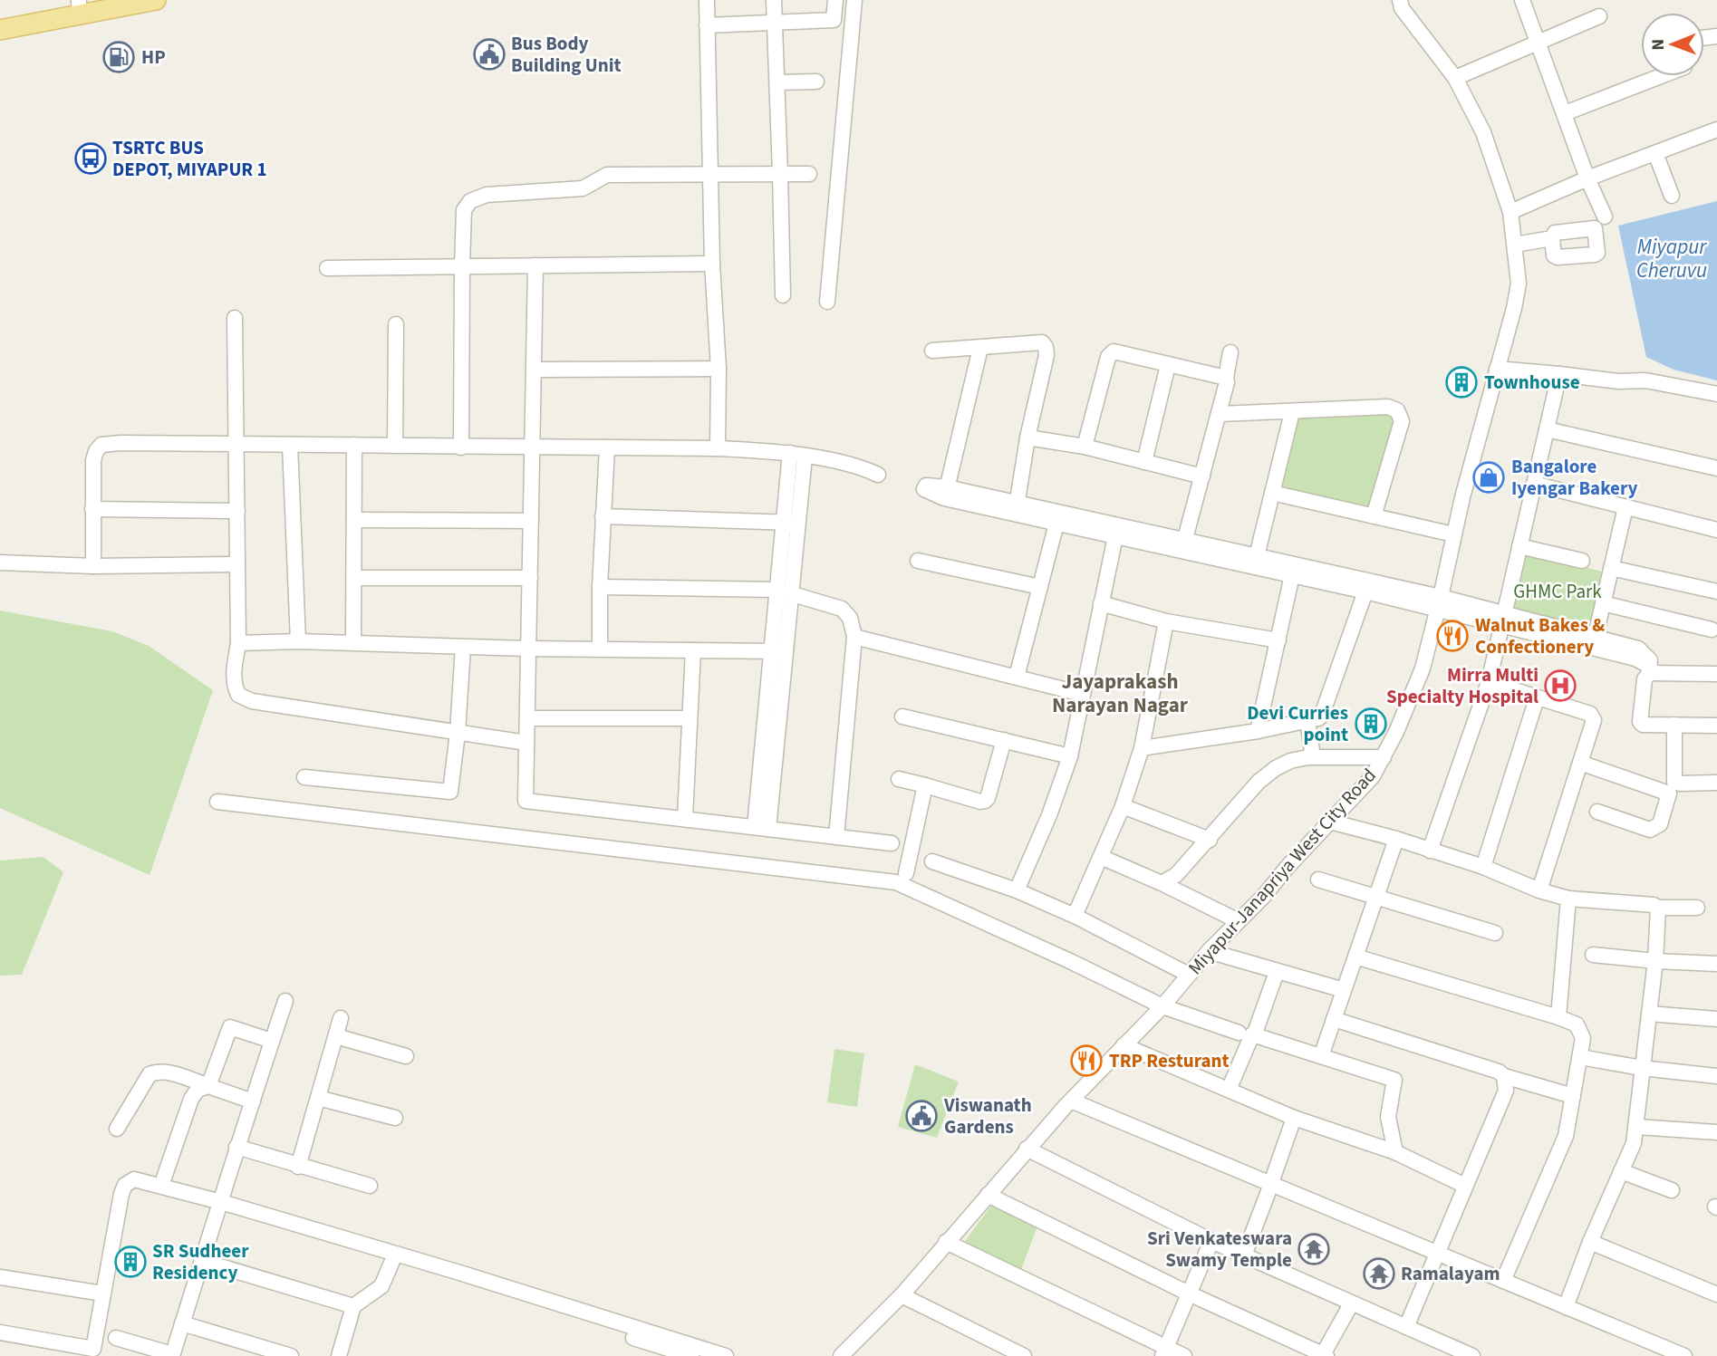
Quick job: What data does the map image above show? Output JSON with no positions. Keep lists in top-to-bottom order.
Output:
{
  "streets": {
    "street": ["Miyapur-Janapriya West City Road"]
  },
  "districts": ["Jayaprakash Narayan Nagar"],
  "water": ["Miyapur Cheruvu"],
  "parks": ["GHMC Park"],
  "places": {
    "public building": ["Bus Body Building Unit", "Viswanath Gardens"],
    "fuel station": ["HP"],
    "bus stop": ["TSRTC BUS DEPOT, MIYAPUR 1"],
    "building": ["Townhouse", "Devi Curries point", "SR Sudheer Residency"],
    "shop": ["Bangalore Iyengar Bakery"],
    "restaurant": ["Walnut Bakes & Confectionery", "TRP Resturant"],
    "hospital": ["Mirra Multi Specialty Hospital"],
    "temple": ["Sri Venkateswara Swamy Temple", "Ramalayam"]
  },
  "north": "left"
}
